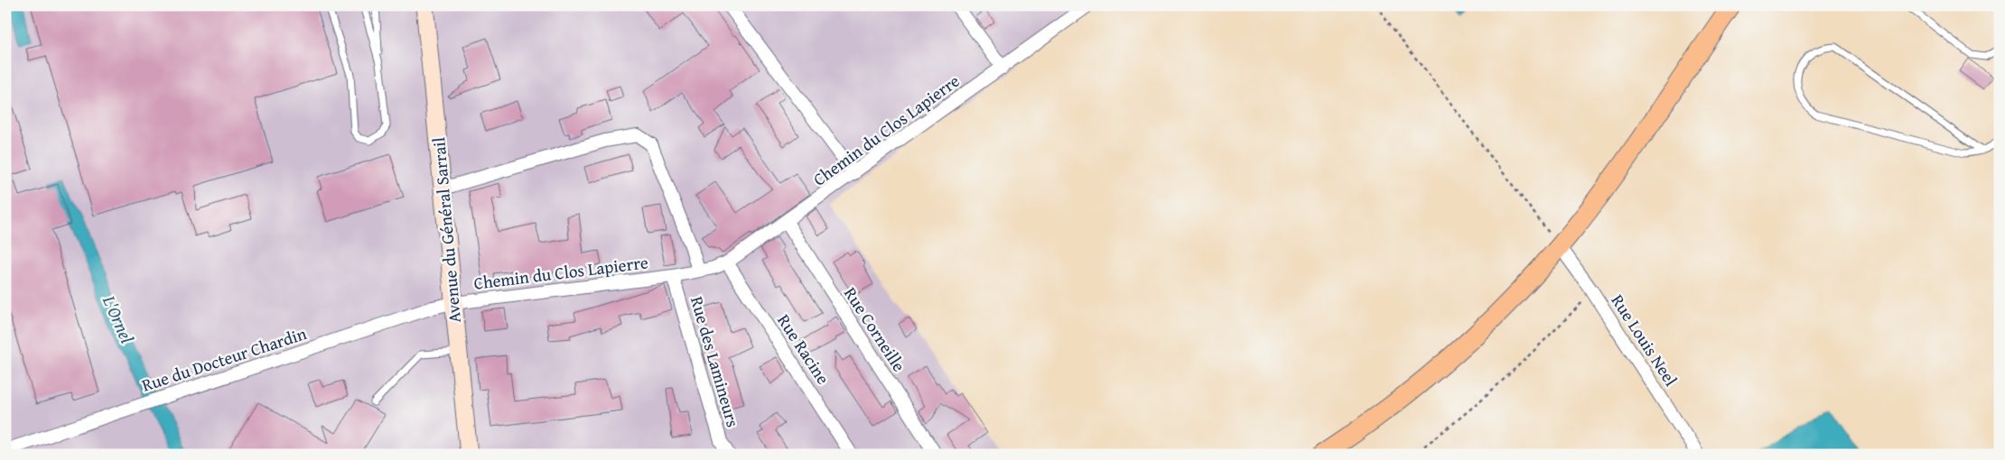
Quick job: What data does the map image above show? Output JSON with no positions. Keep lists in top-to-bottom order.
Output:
{
  "streets": {
    "main road": ["Avenue du Général Sarrail"],
    "street": [
      "Chemin du Clos Lapierre",
      "Rue Corneille",
      "Rue Louis Neel",
      "Rue Racine",
      "Rue du Docteur Chardin",
      "Rue des Lamineurs"
    ]
  },
  "crossings": [
    ["Chemin du Clos Lapierre", "Avenue du Général Sarrail"],
    ["Chemin du Clos Lapierre", "Rue Corneille"],
    ["Chemin du Clos Lapierre", "Rue Racine"],
    ["Chemin du Clos Lapierre", "Rue du Docteur Chardin"],
    ["Chemin du Clos Lapierre", "Rue des Lamineurs"],
    ["Avenue du Général Sarrail", "Rue du Docteur Chardin"]
  ],
  "water": ["L'Ornel"]
}
